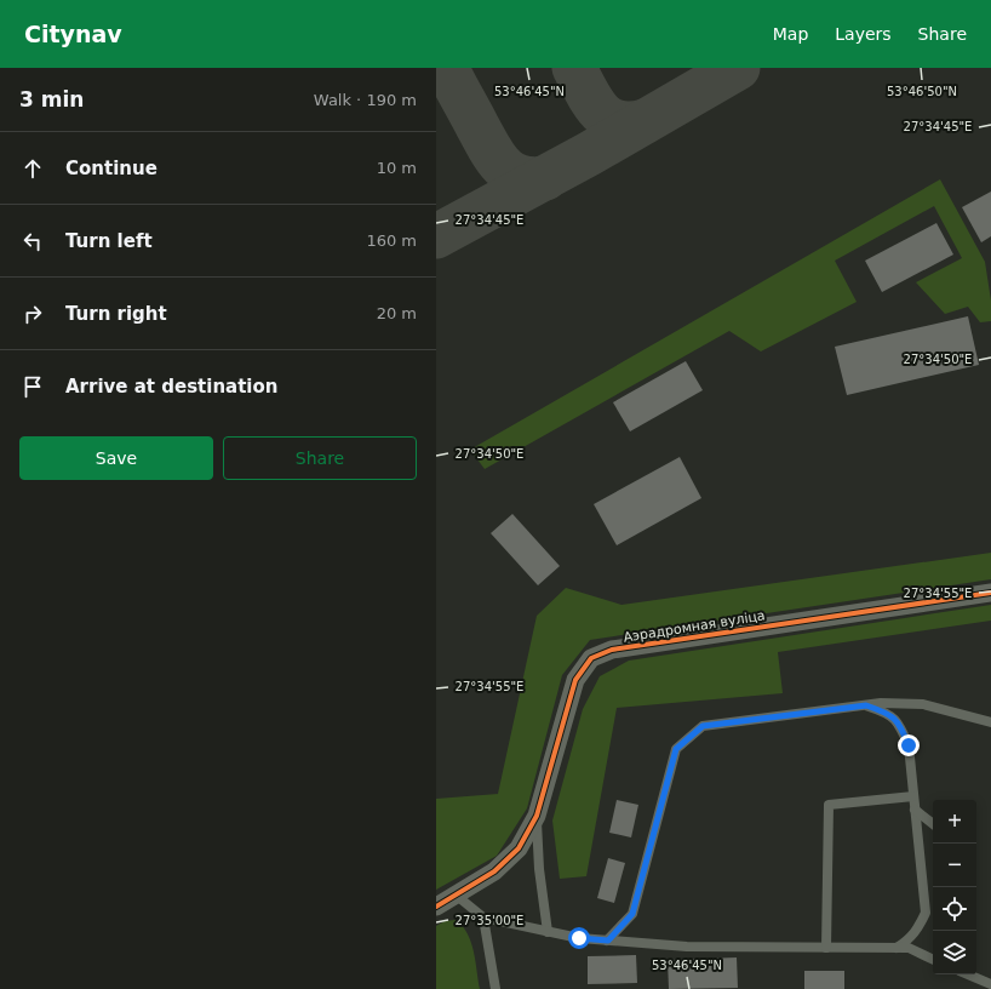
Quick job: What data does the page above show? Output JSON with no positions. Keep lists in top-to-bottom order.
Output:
{
  "streets": {
    "street": ["Аэрадромная вуліца"]
  },
  "page": {
    "header": "Citynav",
    "nav": ["Map", "Layers", "Share"],
    "heading": ["3 min", "Walk · 190 m"],
    "list": [
      ["Continue", "10 m"],
      ["Turn left", "160 m"],
      ["Turn right", "20 m"],
      "Arrive at destination"
    ],
    "buttons": ["Save", "Share"],
    "map_buttons": ["+", "−"]
  },
  "coordinates": [
    "53°46'45\"N",
    "53°46'50\"N",
    "27°34'45\"E",
    "27°34'50\"E",
    "27°34'55\"E",
    "27°35'00\"E"
  ]
}
